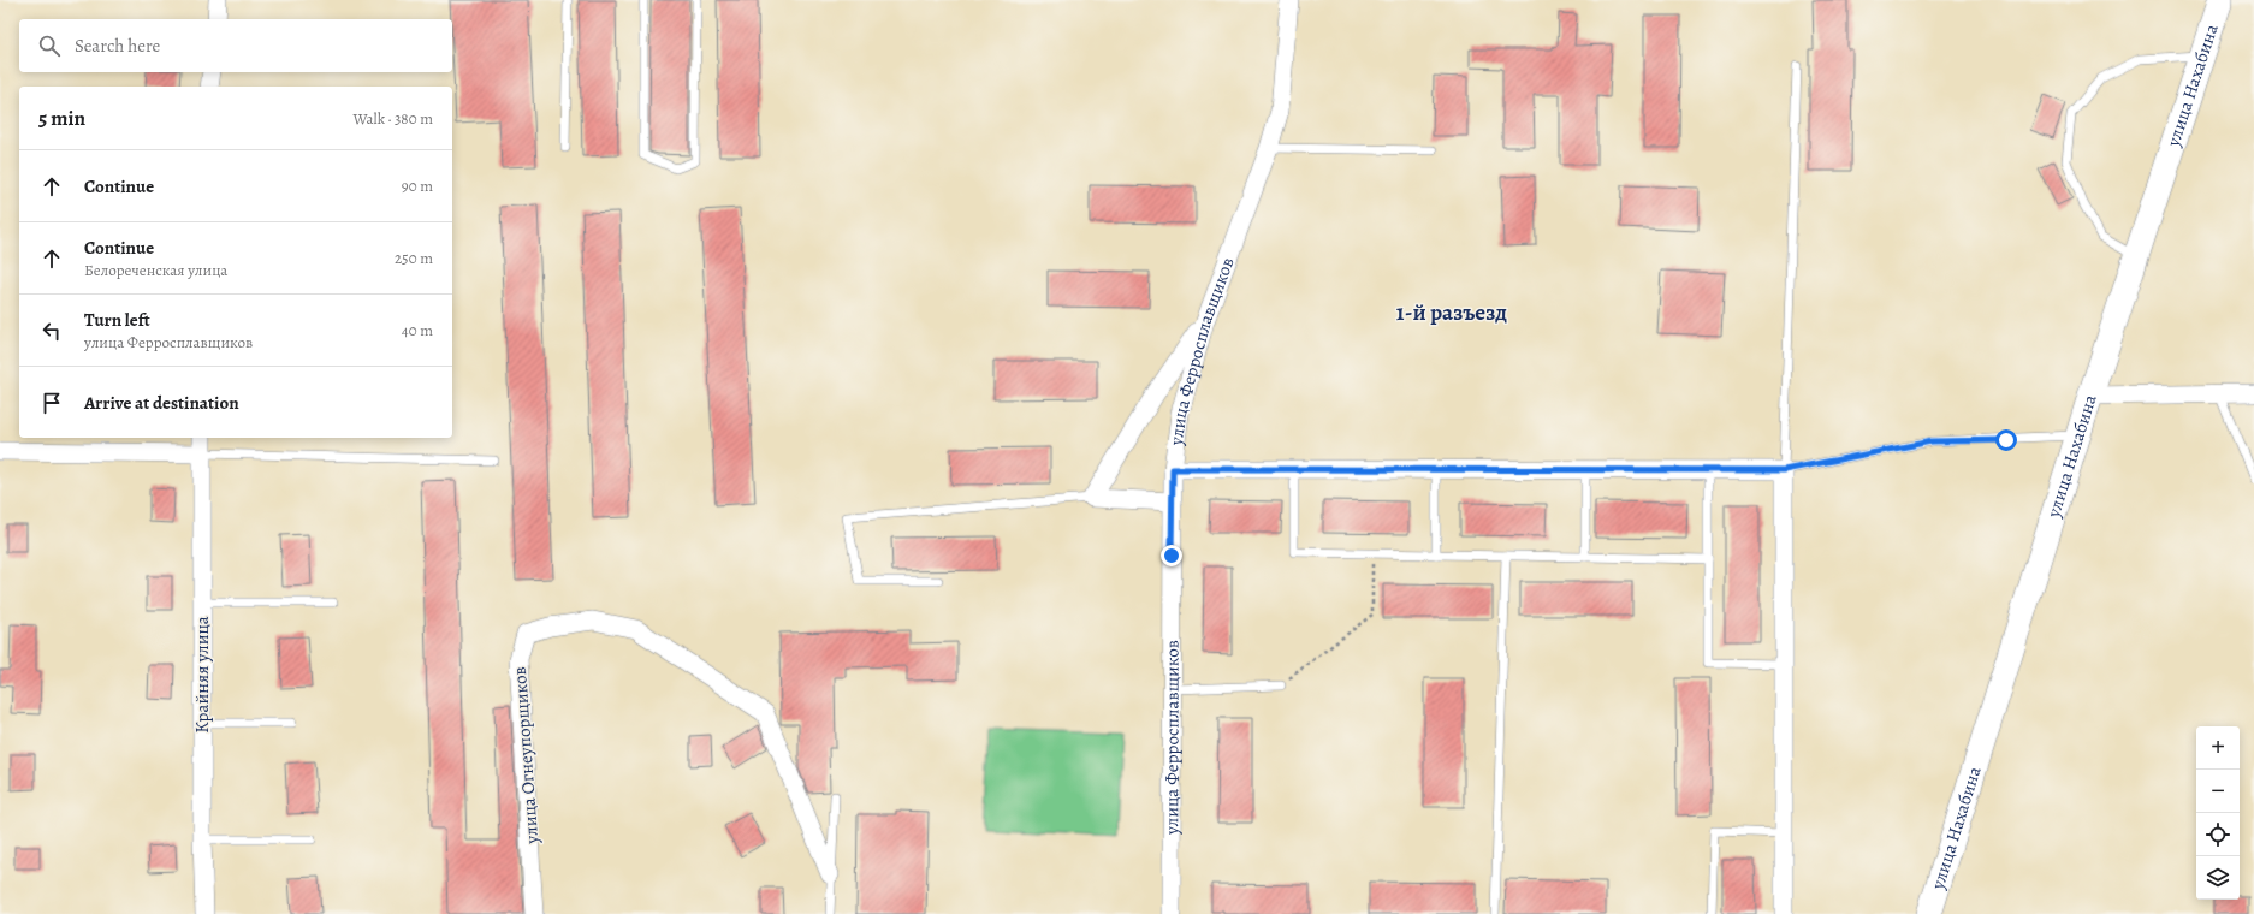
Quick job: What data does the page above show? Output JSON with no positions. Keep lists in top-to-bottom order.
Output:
{
  "streets": {
    "main road": ["улица Нахабина"],
    "street": ["улица Ферросплавщиков", "Крайняя улица", "улица Огнеупорщиков"]
  },
  "districts": ["1-й разъезд"],
  "page": {
    "search": "Search here",
    "heading": ["5 min", "Walk · 380 m"],
    "list": [
      ["Continue", "90 m"],
      ["Continue", "Белореченская улица", "250 m"],
      ["Turn left", "улица Ферросплавщиков", "40 m"],
      "Arrive at destination"
    ],
    "map_buttons": ["+", "−"]
  }
}
